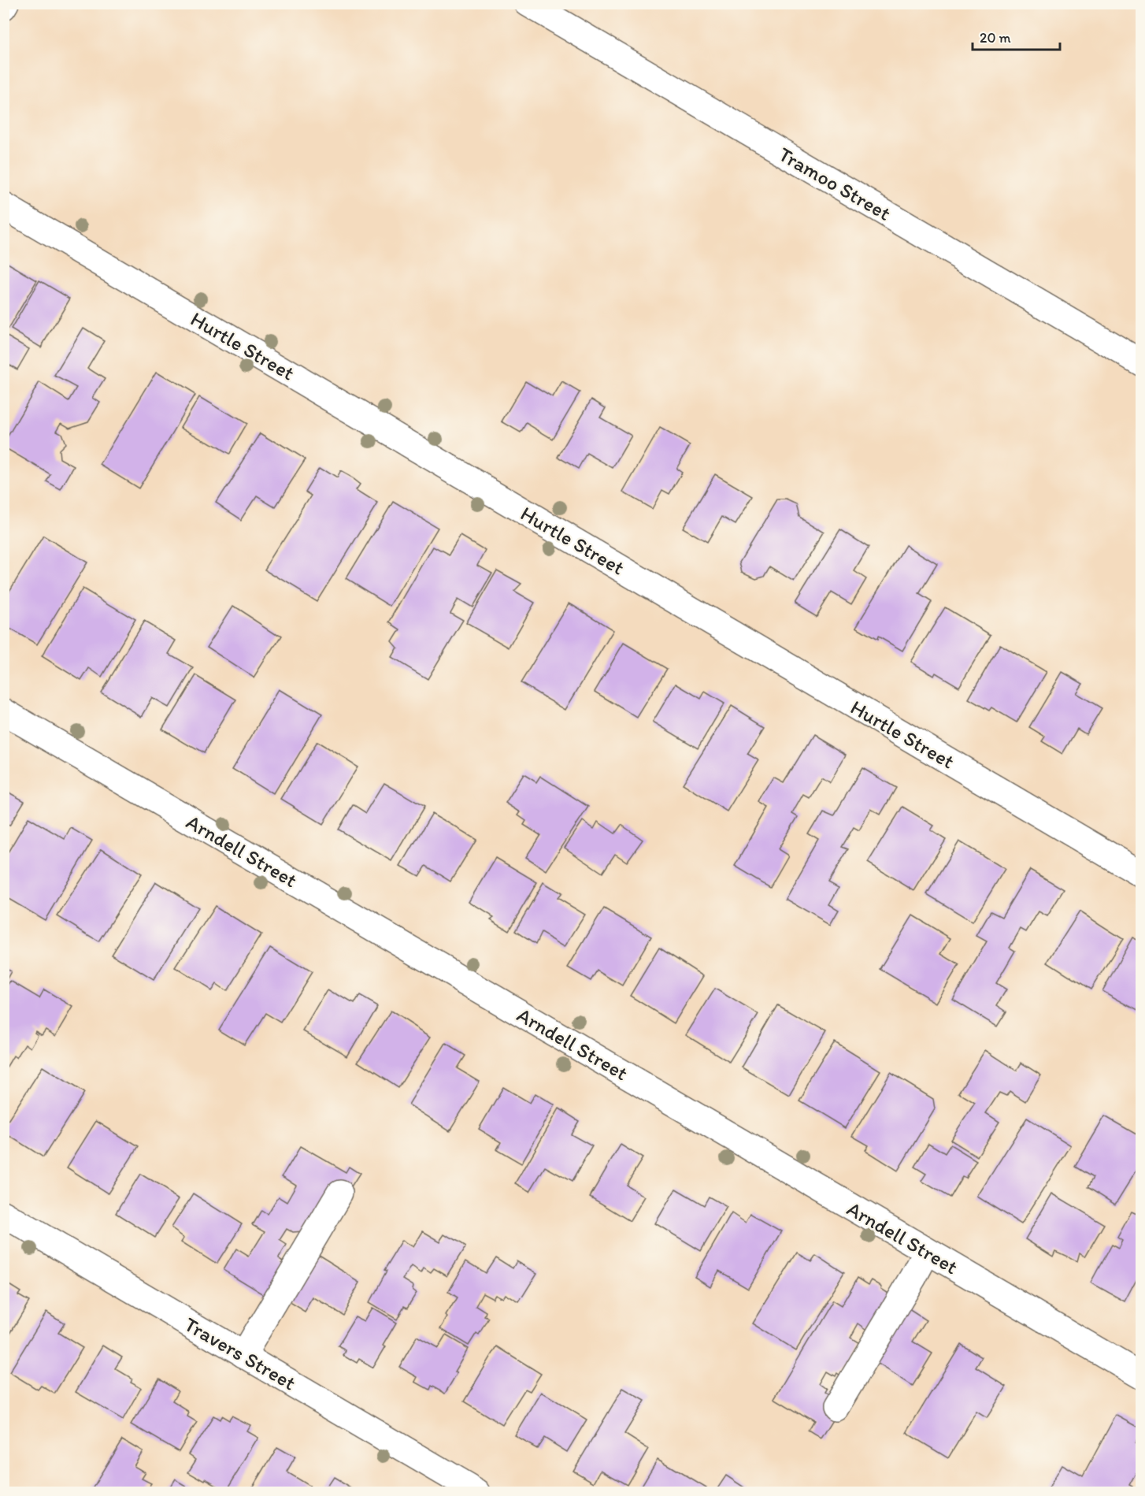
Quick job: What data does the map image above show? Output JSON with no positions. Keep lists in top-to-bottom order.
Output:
{
  "streets": {
    "street": [
      "Tramoo Street",
      "Hurtle Street",
      "Arndell Street",
      "Travers Street"
    ]
  },
  "scale_bar": "20 m"
}
